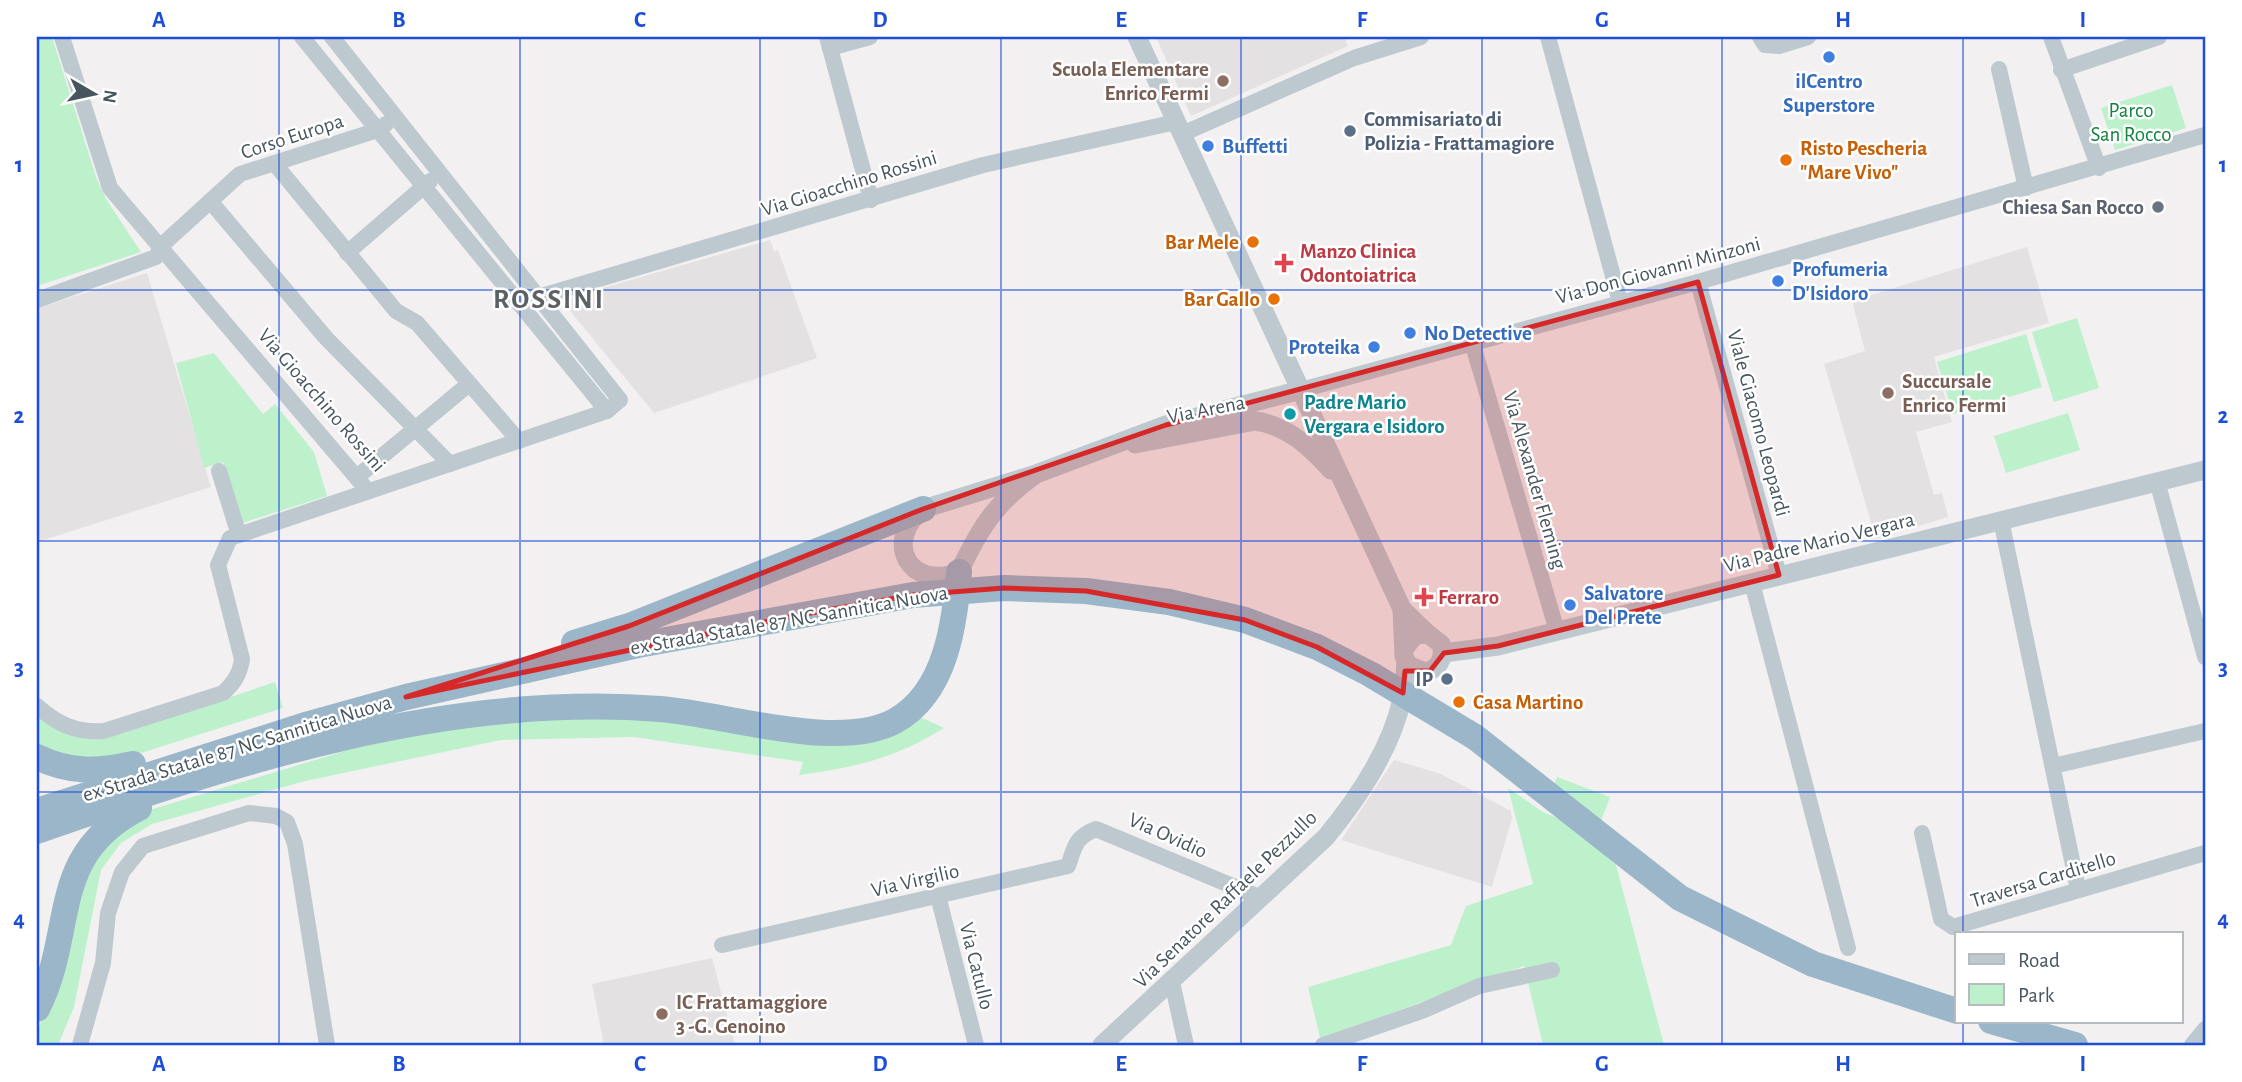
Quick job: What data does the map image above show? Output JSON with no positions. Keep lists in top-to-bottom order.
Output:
{
  "streets": {
    "highway": ["ex Strada Statale 87 NC Sannitica Nuova"],
    "street": [
      "Corso Europa",
      "Via Gioacchino Rossini",
      "Via Don Giovanni Minzoni",
      "Via Arena",
      "Viale Giacomo Leopardi",
      "Via Alexander Fleming",
      "Via Padre Mario Vergara",
      "Via Ovidio",
      "Traversa Carditello",
      "Via Virgilio",
      "Via Senatore Raffaele Pezzullo",
      "Via Catullo"
    ]
  },
  "crossings": [
    ["Corso Europa", "Via Gioacchino Rossini"],
    ["Via Don Giovanni Minzoni", "Via Arena"],
    ["Via Don Giovanni Minzoni", "Viale Giacomo Leopardi"],
    ["Via Don Giovanni Minzoni", "Via Alexander Fleming"],
    ["Viale Giacomo Leopardi", "Via Padre Mario Vergara"],
    ["Via Alexander Fleming", "Via Padre Mario Vergara"],
    ["Via Padre Mario Vergara", "Via Senatore Raffaele Pezzullo"],
    ["Via Ovidio", "Via Virgilio"],
    ["Via Ovidio", "Via Senatore Raffaele Pezzullo"],
    ["Via Virgilio", "Via Catullo"]
  ],
  "districts": ["ROSSINI"],
  "parks": ["Parco San Rocco"],
  "places": {
    "other": [
      "ilCentro Superstore",
      "Scuola Elementare Enrico Fermi",
      "Commisariato di Polizia - Frattamagiore",
      "Buffetti",
      "Risto Pescheria \"Mare Vivo\"",
      "Chiesa San Rocco",
      "Bar Mele",
      "Profumeria D'Isidoro",
      "Bar Gallo",
      "No Detective",
      "Proteika",
      "Succursale Enrico Fermi",
      "Padre Mario Vergara e Isidoro",
      "Salvatore Del Prete",
      "IP",
      "Casa Martino",
      "IC Frattamaggiore 3 -G. Genoino"
    ],
    "health": ["Manzo Clinica Odontoiatrica", "Ferraro"]
  },
  "legend": ["Road", "Park"],
  "north": "right",
  "grid": {
    "columns": [
      "A",
      "B",
      "C",
      "D",
      "E",
      "F",
      "G",
      "H",
      "I"
    ],
    "rows": [
      "1",
      "2",
      "3",
      "4"
    ]
  }
}
